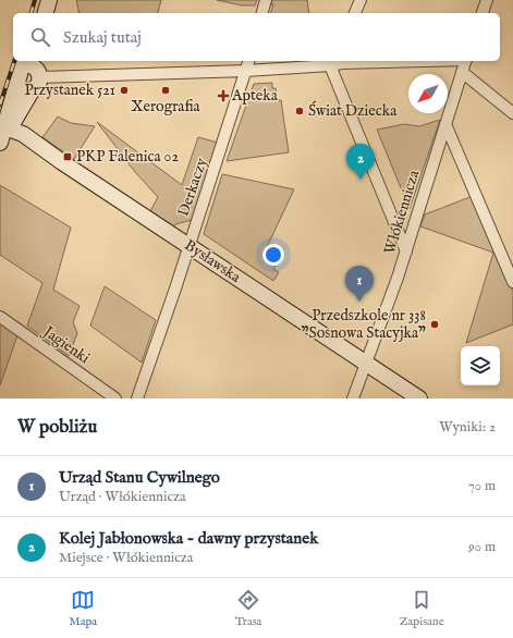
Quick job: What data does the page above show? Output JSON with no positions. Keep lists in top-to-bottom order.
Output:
{
  "streets": {
    "street": [
      "Derkaczy",
      "Włókiennicza",
      "Bysławska",
      "Jagienki"
    ]
  },
  "crossings": [
    ["Derkaczy", "Bysławska"],
    ["Włókiennicza", "Bysławska"]
  ],
  "places": {
    "other": [
      "Przystanek 521",
      "Xerografia",
      "Świat Dziecka",
      "Przedszkole nr 338 \"Sosnowa Stacyjka\""
    ],
    "health": ["Apteka"],
    "transit": ["PKP Falenica 02"]
  },
  "north": "bottom left",
  "page": {
    "search": "Szukaj tutaj",
    "pins": ["2", "1"],
    "heading": ["W pobliżu", "Wyniki: 2"],
    "list": [
      {
        "mark": "1",
        "name": "Urząd Stanu Cywilnego",
        "note": "Urząd · Włókiennicza",
        "value": "70 m"
      },
      {
        "mark": "2",
        "name": "Kolej Jabłonowska - dawny przystanek",
        "note": "Miejsce · Włókiennicza",
        "value": "90 m"
      }
    ],
    "nav": ["Mapa", "Trasa", "Zapisane"]
  }
}
